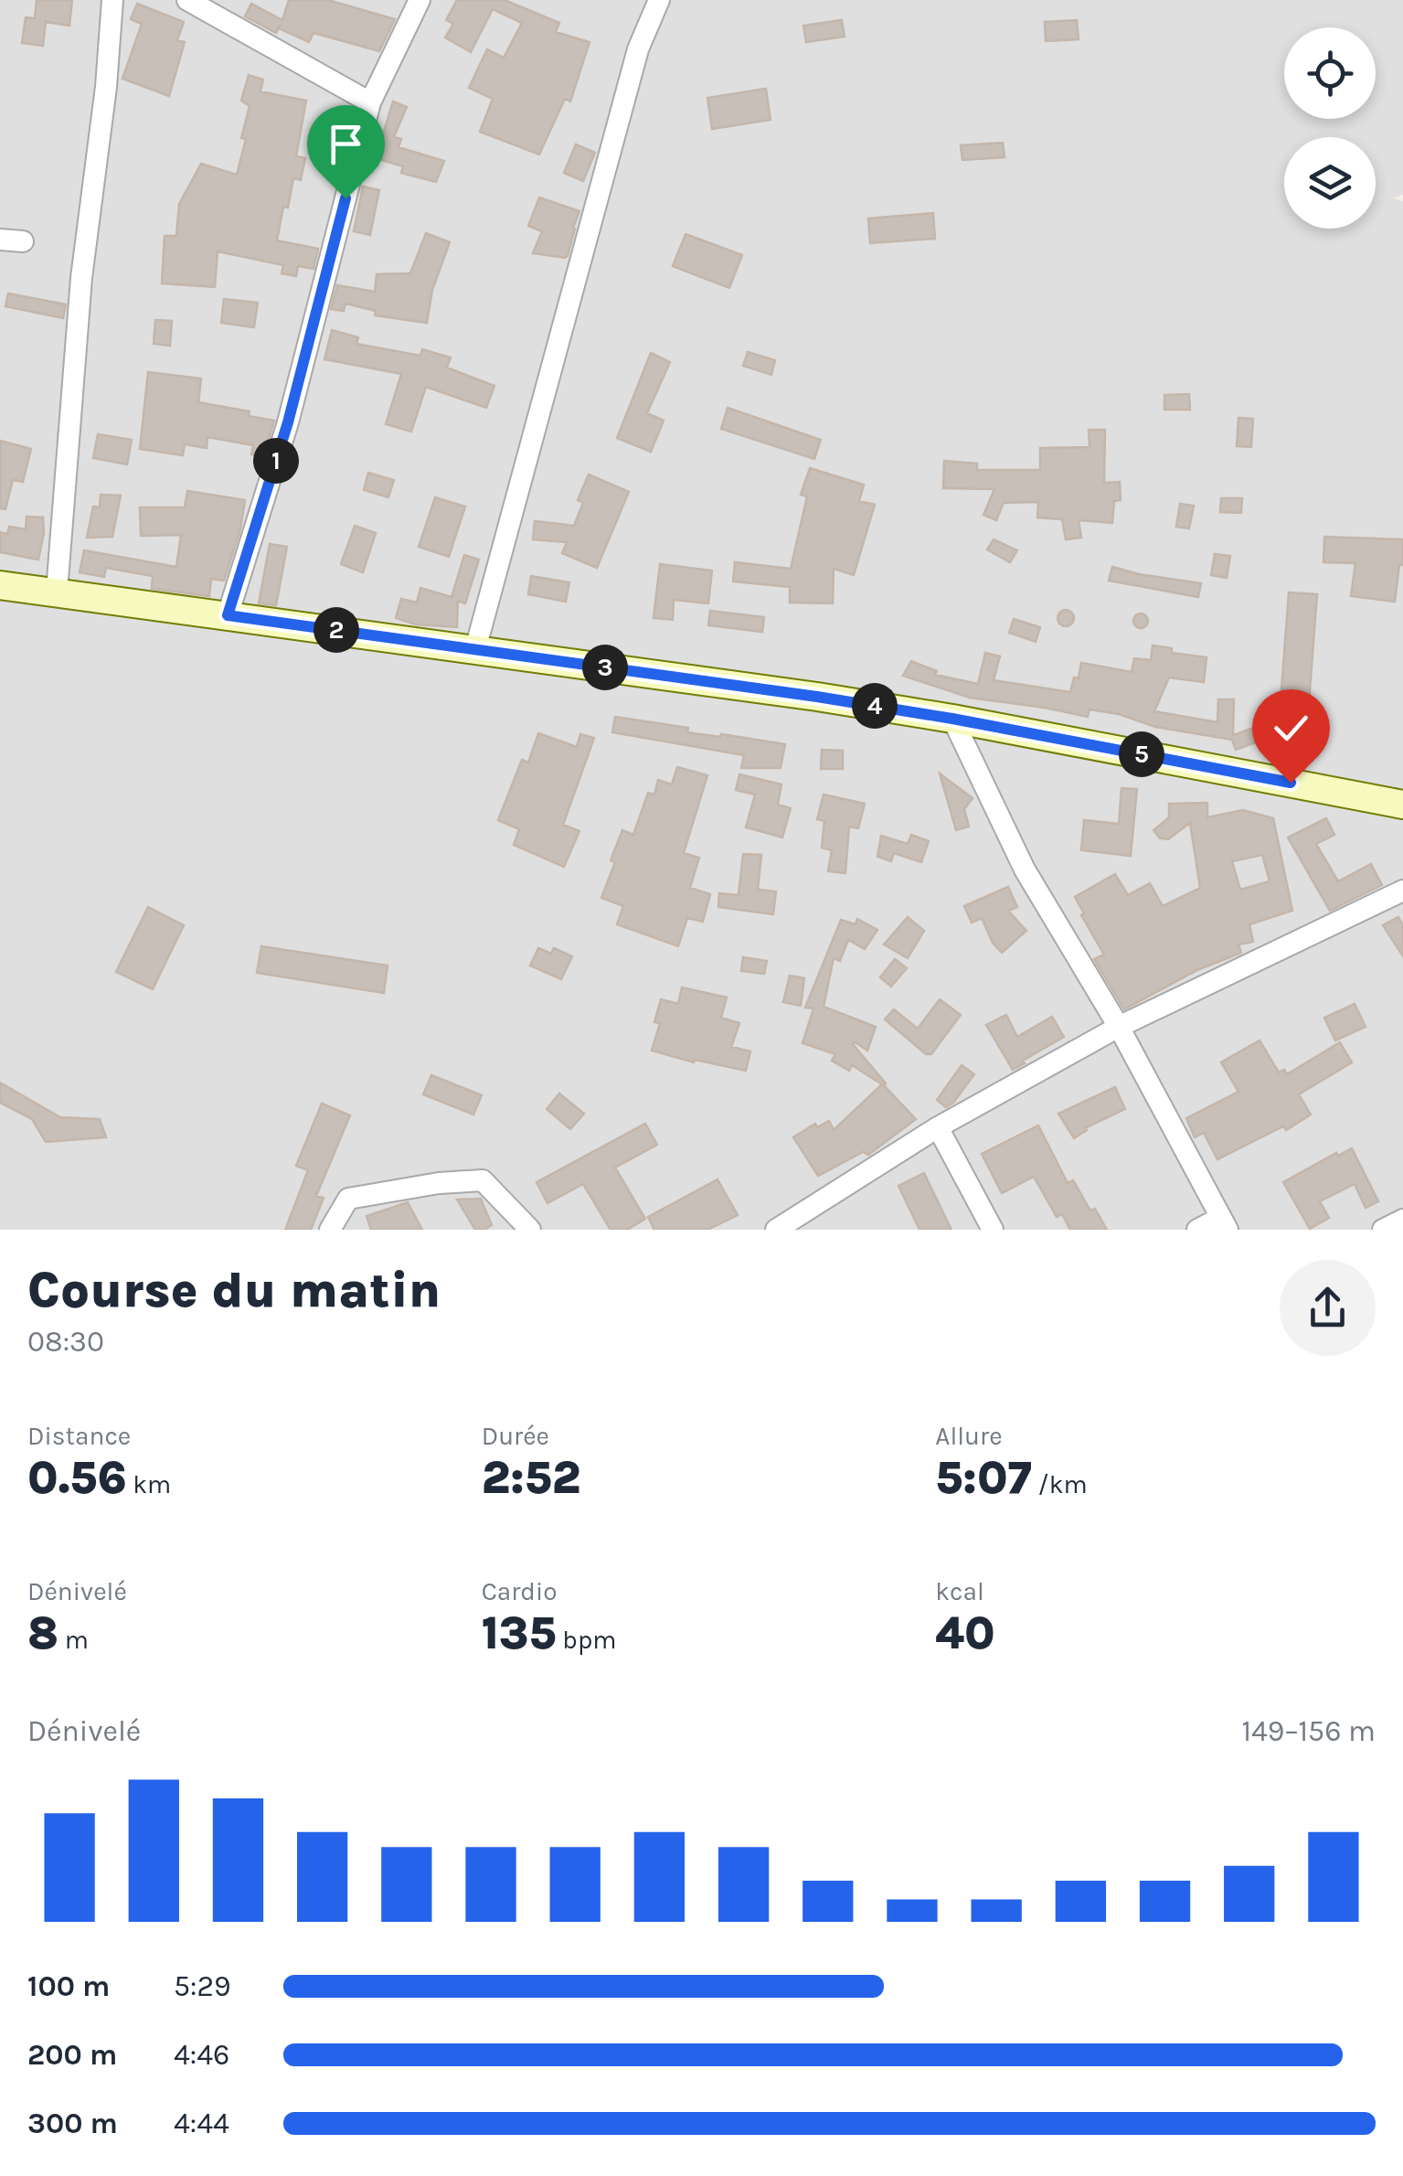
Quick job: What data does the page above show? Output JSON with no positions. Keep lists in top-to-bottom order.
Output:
{
  "page": {
    "pins": [
      "1",
      "2",
      "3",
      "4",
      "5"
    ],
    "heading": ["Course du matin", "08:30"],
    "stats": [
      ["Distance", "0.56 km"],
      ["Durée", "2:52"],
      ["Allure", "5:07 /km"],
      ["Dénivelé", "8 m"],
      ["Cardio", "135 bpm"],
      ["kcal", "40"]
    ],
    "chart": ["Dénivelé", "149–156 m"],
    "list": [
      {
        "name": "100 m",
        "note": "5:29"
      },
      {
        "name": "200 m",
        "note": "4:46"
      },
      {
        "name": "300 m",
        "note": "4:44"
      }
    ]
  }
}
